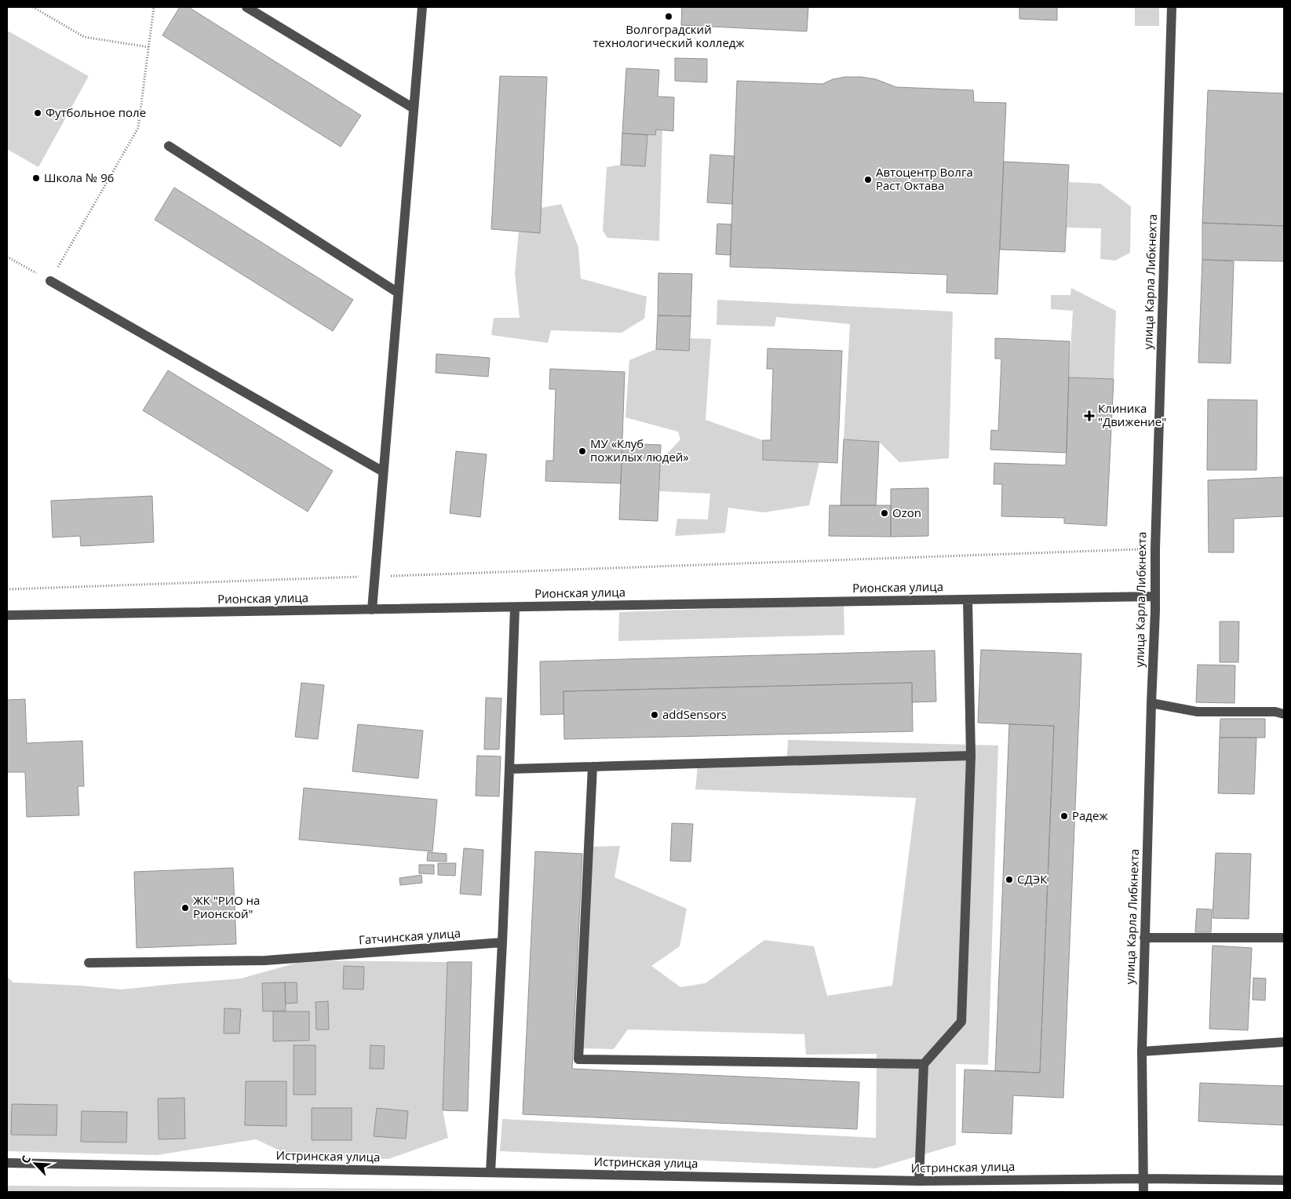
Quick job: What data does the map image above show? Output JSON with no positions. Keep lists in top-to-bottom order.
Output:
{
  "streets": {
    "street": [
      "улица Карла Либкнехта",
      "Рионская улица",
      "Гатчинская улица",
      "Истринская улица"
    ]
  },
  "crossings": [
    ["улица Карла Либкнехта", "Рионская улица"],
    ["улица Карла Либкнехта", "Истринская улица"]
  ],
  "places": {
    "other": [
      "Волгоградский технологический колледж",
      "Футбольное поле",
      "Школа № 96",
      "Автоцентр Волга Раст Октава",
      "МУ «Клуб пожилых людей»",
      "Ozon",
      "addSensors",
      "Радеж",
      "СДЭК",
      "ЖК \"РИО на Рионской\""
    ],
    "health": ["Клиника \"Движение\""]
  },
  "north": "top left"
}
